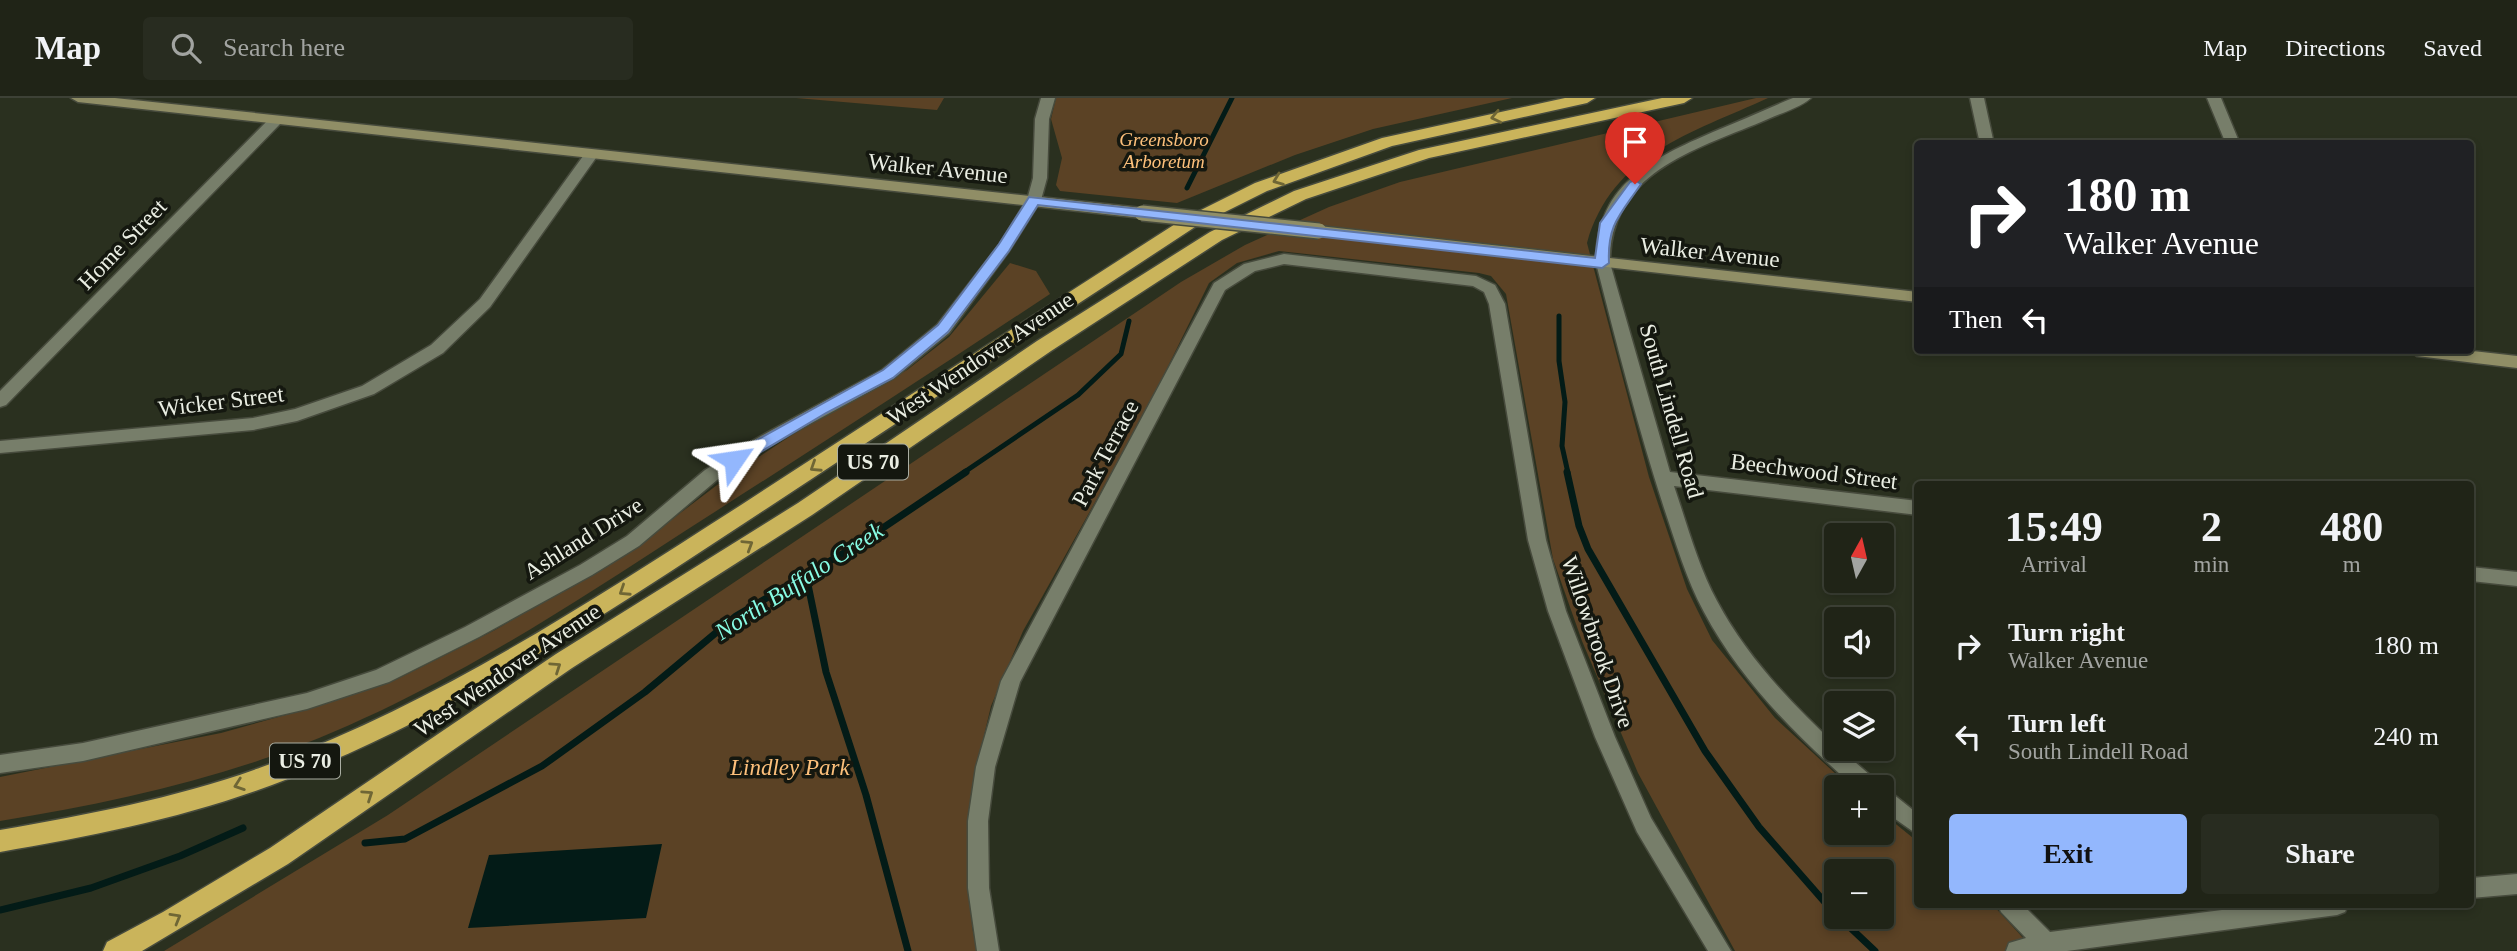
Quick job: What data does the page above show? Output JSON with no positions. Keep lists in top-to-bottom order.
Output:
{
  "streets": {
    "highway": ["West Wendover Avenue", "US 70"],
    "street": [
      "Walker Avenue",
      "Home Street",
      "Wicker Street",
      "South Lindell Road",
      "Park Terrace",
      "Beechwood Street",
      "Ashland Drive",
      "Willowbrook Drive"
    ]
  },
  "crossings": [
    ["Walker Avenue", "Home Street"],
    ["Walker Avenue", "Wicker Street"],
    ["Walker Avenue", "South Lindell Road"],
    ["Walker Avenue", "Ashland Drive"],
    ["South Lindell Road", "Beechwood Street"],
    ["Park Terrace", "Willowbrook Drive"]
  ],
  "water": ["North Buffalo Creek"],
  "parks": ["Greensboro Arboretum", "Lindley Park"],
  "north": "top",
  "page": {
    "header": "Map",
    "search": "Search here",
    "nav": ["Map", "Directions", "Saved"],
    "turn": ["180 m", "Walker Avenue"],
    "then": "Then",
    "eta": [
      "15:49",
      "Arrival",
      "2",
      "min",
      "480",
      "m"
    ],
    "map_buttons": ["+", "−"],
    "list": [
      {
        "name": "Turn right",
        "note": "Walker Avenue",
        "value": "180 m"
      },
      {
        "name": "Turn left",
        "note": "South Lindell Road",
        "value": "240 m"
      }
    ],
    "buttons": ["Exit", "Share"]
  }
}
